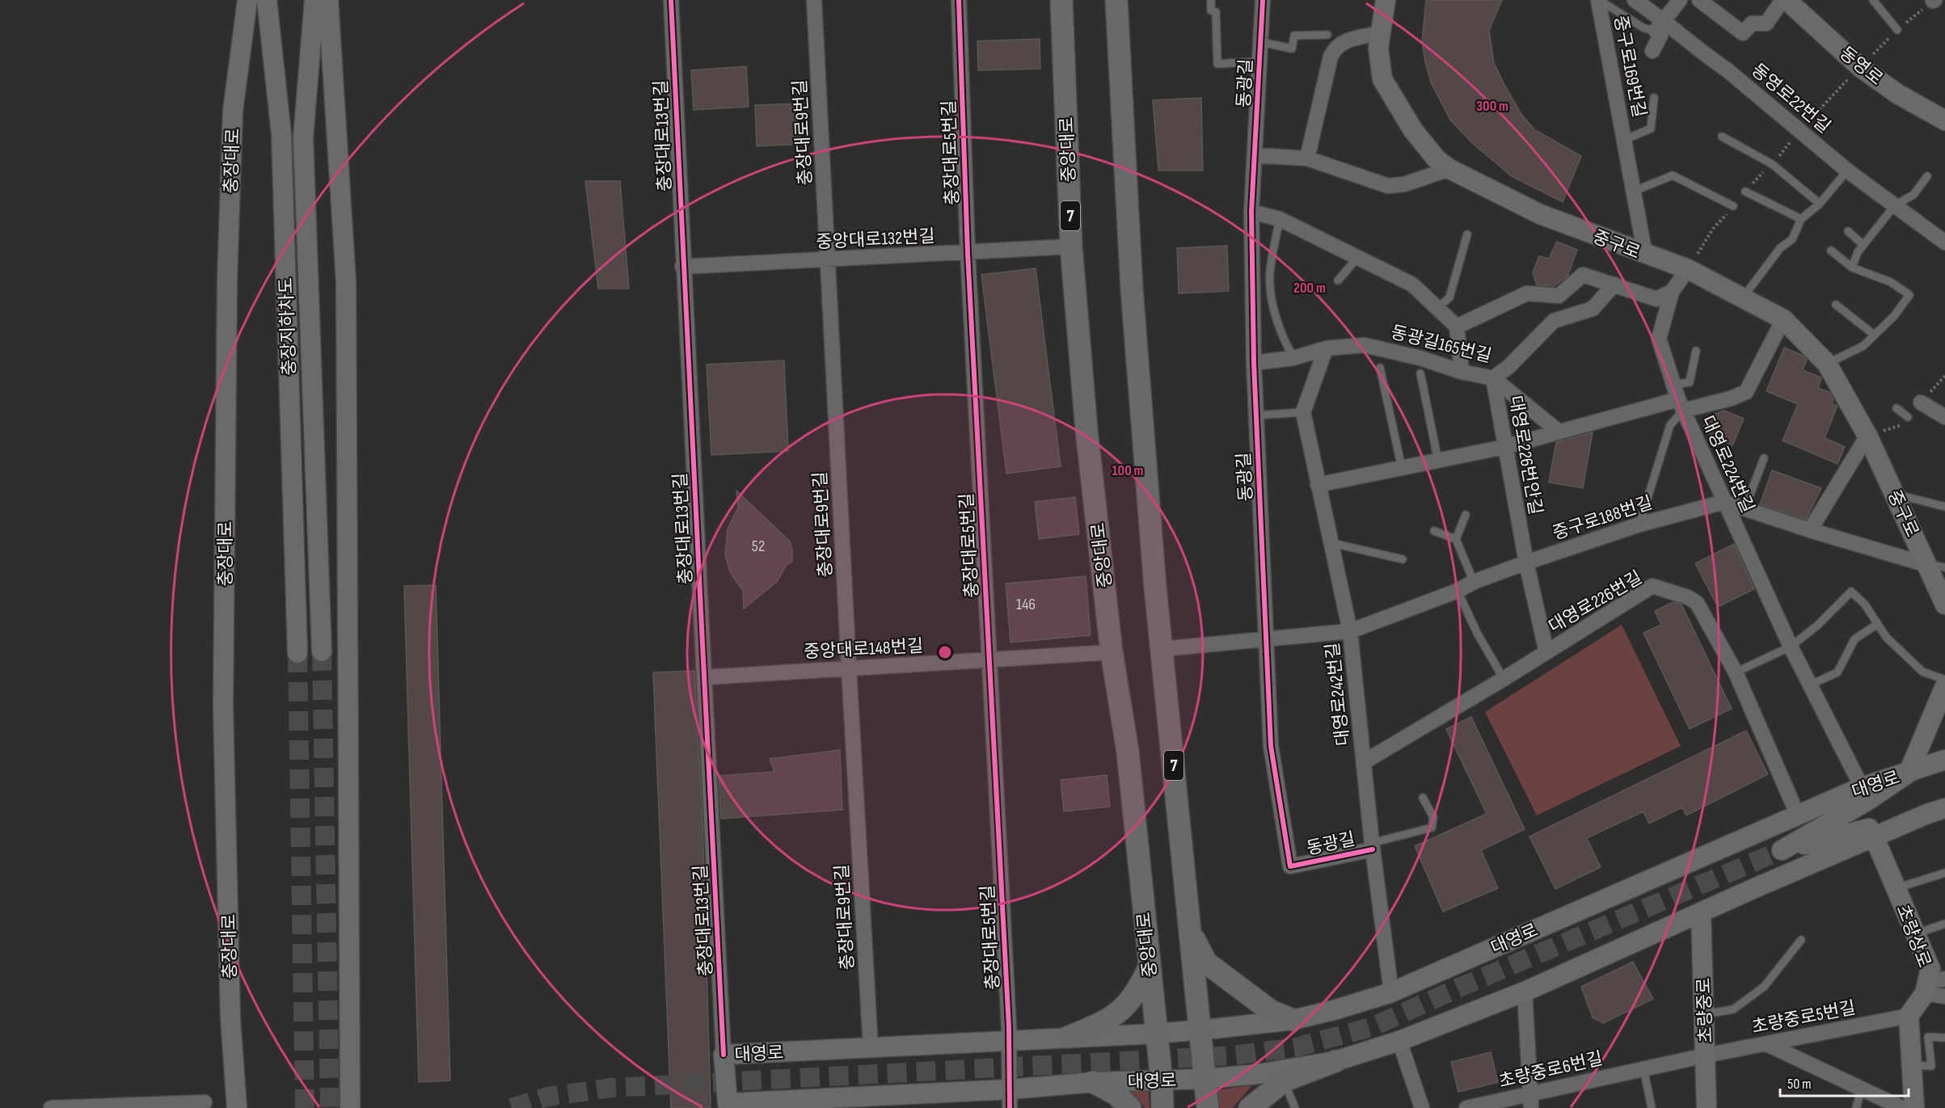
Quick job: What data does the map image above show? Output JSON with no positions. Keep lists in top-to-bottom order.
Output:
{
  "streets": {
    "main road": [
      "동영로",
      "중앙대로",
      "충장대로",
      "7",
      "중구로",
      "충장지하차도",
      "대영로",
      "초량상로",
      "초량중로"
    ],
    "street": [
      "중구로169번길",
      "동광길",
      "동영로22번길",
      "충장대로9번길",
      "충장대로13번길",
      "충장대로5번길",
      "중앙대로132번길",
      "동광길165번길",
      "대영로226번안길",
      "대영로224번길",
      "중구로188번길",
      "대영로226번길",
      "중앙대로148번길",
      "대영로242번길",
      "초량중로5번길",
      "초량중로6번길"
    ]
  },
  "crossings": [
    ["중구로169번길", "동영로22번길"],
    ["중구로169번길", "중구로"],
    ["동광길", "동광길165번길"],
    ["동광길", "중구로188번길"],
    ["동광길", "대영로242번길"],
    ["충장대로9번길", "중앙대로132번길"],
    ["충장대로9번길", "중앙대로148번길"],
    ["충장대로9번길", "대영로"],
    ["충장대로13번길", "중앙대로132번길"],
    ["충장대로13번길", "중앙대로148번길"],
    ["충장대로13번길", "대영로"],
    ["중앙대로", "중앙대로132번길"],
    ["중앙대로", "중앙대로148번길"],
    ["중앙대로", "대영로"],
    ["충장대로5번길", "중앙대로132번길"],
    ["충장대로5번길", "중앙대로148번길"],
    ["충장대로5번길", "대영로"],
    ["7", "중구로188번길"],
    ["7", "대영로"],
    ["동광길165번길", "대영로226번안길"],
    ["대영로226번안길", "중구로188번길"],
    ["대영로226번안길", "대영로226번길"],
    ["대영로224번길", "중구로188번길"],
    ["대영로224번길", "대영로"],
    ["중구로188번길", "대영로242번길"],
    ["대영로226번길", "대영로242번길"],
    ["대영로226번길", "대영로"],
    ["대영로242번길", "대영로"],
    ["대영로", "초량상로"],
    ["대영로", "초량중로"],
    ["초량상로", "초량중로5번길"],
    ["초량중로", "초량중로5번길"],
    ["초량중로", "초량중로6번길"],
    ["초량중로5번길", "초량중로6번길"]
  ],
  "house_numbers": ["52", "146"],
  "scale_bar": "50 m",
  "rings": ["300 m", "200 m", "100 m"]
}
